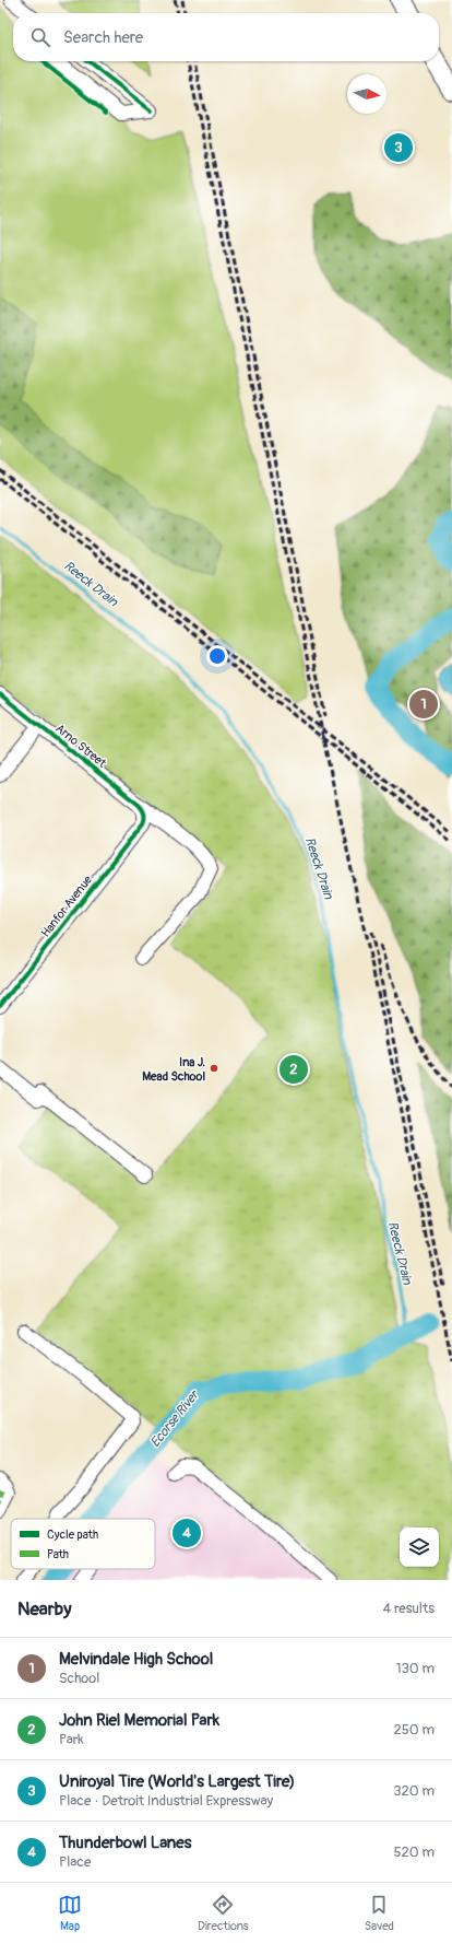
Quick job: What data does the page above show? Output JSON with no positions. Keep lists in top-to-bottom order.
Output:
{
  "streets": {
    "street": ["Arno Street", "Hanfor Avenue"]
  },
  "crossings": [
    ["Arno Street", "Hanfor Avenue"]
  ],
  "water": ["Reeck Drain", "Ecorse River"],
  "places": ["Ina J. Mead School"],
  "legend": ["Cycle path", "Path"],
  "north": "right",
  "page": {
    "search": "Search here",
    "pins": [
      "3",
      "1",
      "2",
      "4"
    ],
    "heading": ["Nearby", "4 results"],
    "list": [
      {
        "mark": "1",
        "name": "Melvindale High School",
        "note": "School",
        "value": "130 m"
      },
      {
        "mark": "2",
        "name": "John Riel Memorial Park",
        "note": "Park",
        "value": "250 m"
      },
      {
        "mark": "3",
        "name": "Uniroyal Tire (World's Largest Tire)",
        "note": "Place · Detroit Industrial Expressway",
        "value": "320 m"
      },
      {
        "mark": "4",
        "name": "Thunderbowl Lanes",
        "note": "Place",
        "value": "520 m"
      }
    ],
    "nav": ["Map", "Directions", "Saved"]
  }
}
